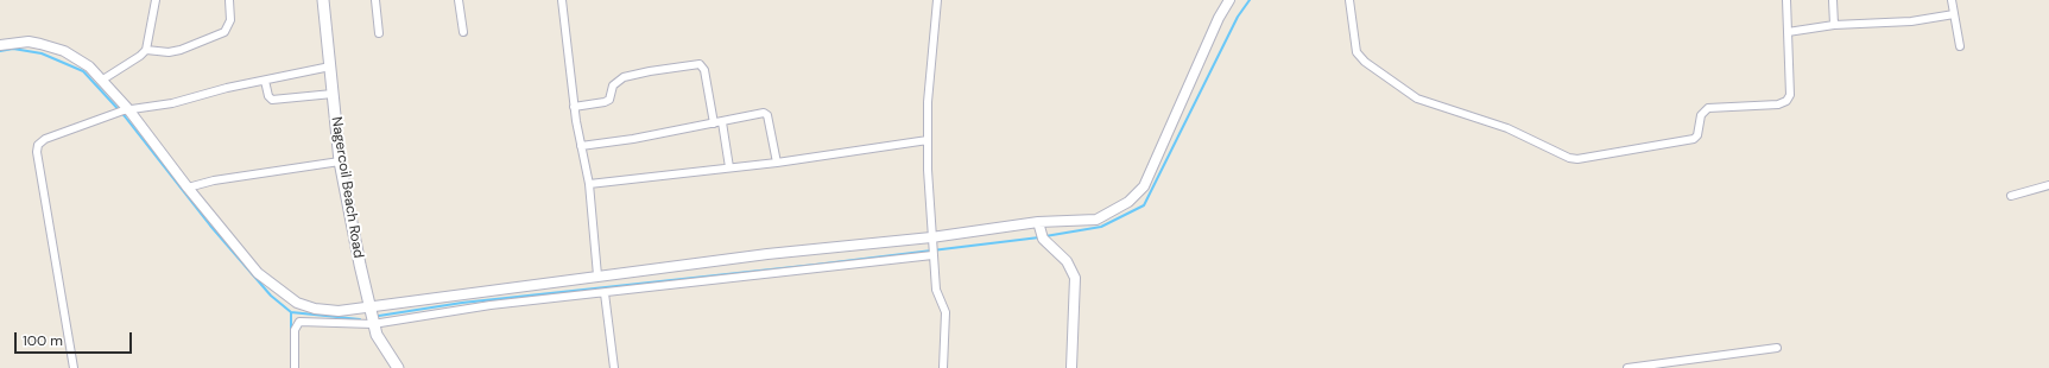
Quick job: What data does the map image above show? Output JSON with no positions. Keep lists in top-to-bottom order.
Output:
{
  "streets": {
    "main road": ["Nagercoil Beach Road"]
  },
  "scale_bar": "100 m"
}
